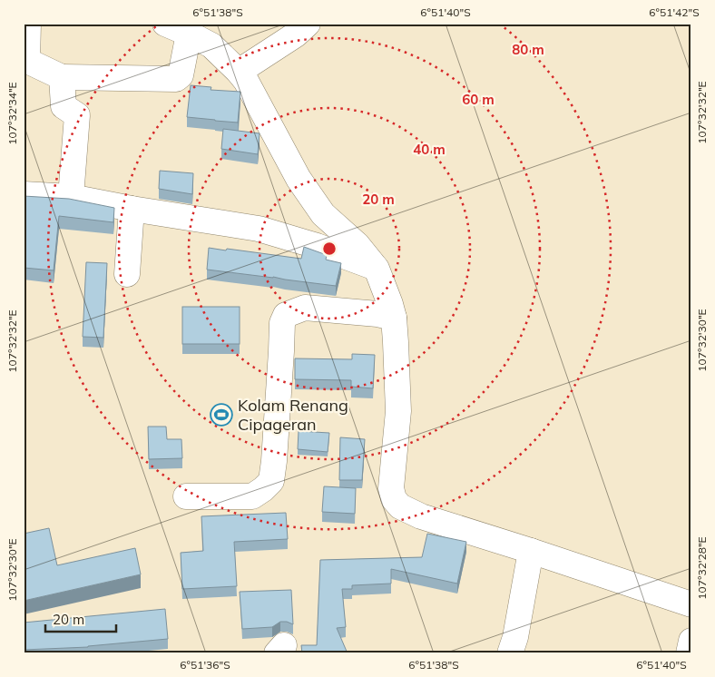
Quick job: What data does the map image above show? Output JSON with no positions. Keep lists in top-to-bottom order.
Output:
{
  "places": {
    "sports": ["Kolam Renang Cipageran"]
  },
  "scale_bar": "20 m",
  "coordinates": [
    "6°51'38\"S",
    "6°51'40\"S",
    "6°51'42\"S",
    "107°32'32\"E",
    "107°32'34\"E",
    "107°32'30\"E",
    "107°32'28\"E",
    "6°51'36\"S"
  ],
  "rings": [
    "80 m",
    "60 m",
    "40 m",
    "20 m"
  ]
}
